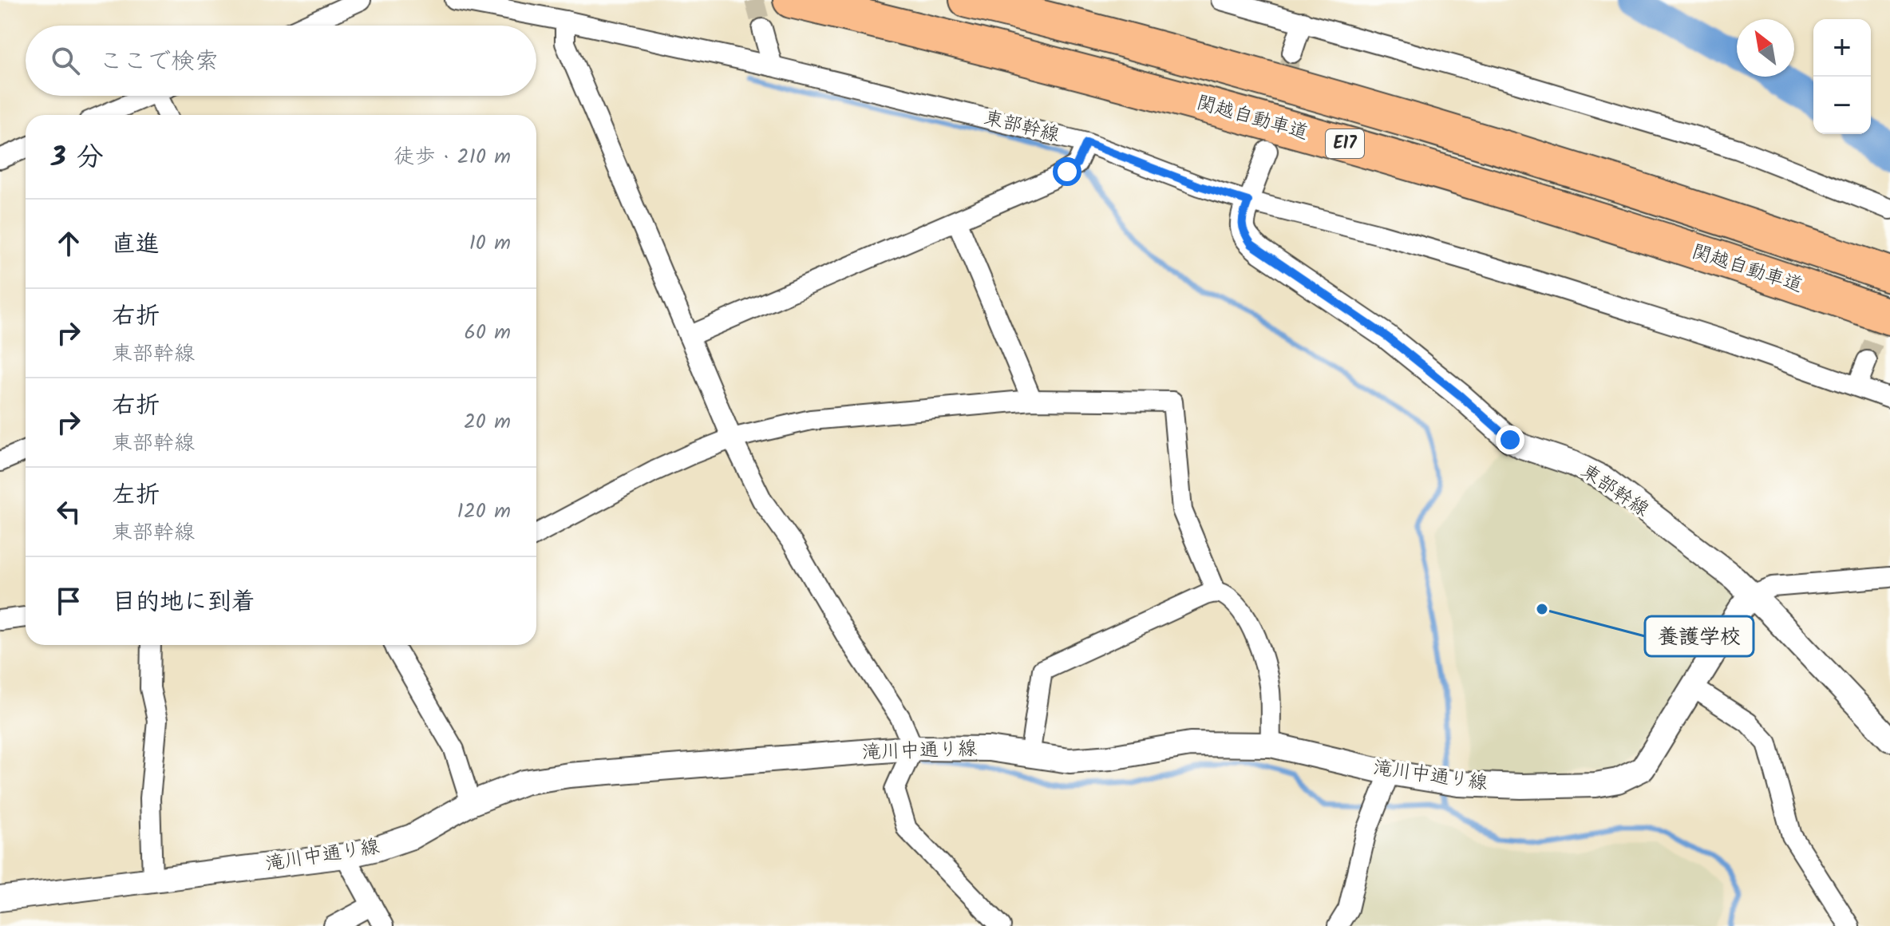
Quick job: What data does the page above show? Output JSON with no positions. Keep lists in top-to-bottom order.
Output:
{
  "streets": {
    "highway": ["関越自動車道", "E17"],
    "street": ["東部幹線", "滝川中通り線"]
  },
  "crossings": [
    ["東部幹線", "滝川中通り線"]
  ],
  "places": ["養護学校"],
  "north": "top left",
  "page": {
    "map_buttons": ["+", "−"],
    "search": "ここで検索",
    "heading": ["3 分", "徒歩 · 210 m"],
    "list": [
      ["直進", "10 m"],
      ["右折", "東部幹線", "60 m"],
      ["右折", "東部幹線", "20 m"],
      ["左折", "東部幹線", "120 m"],
      "目的地に到着"
    ]
  }
}
